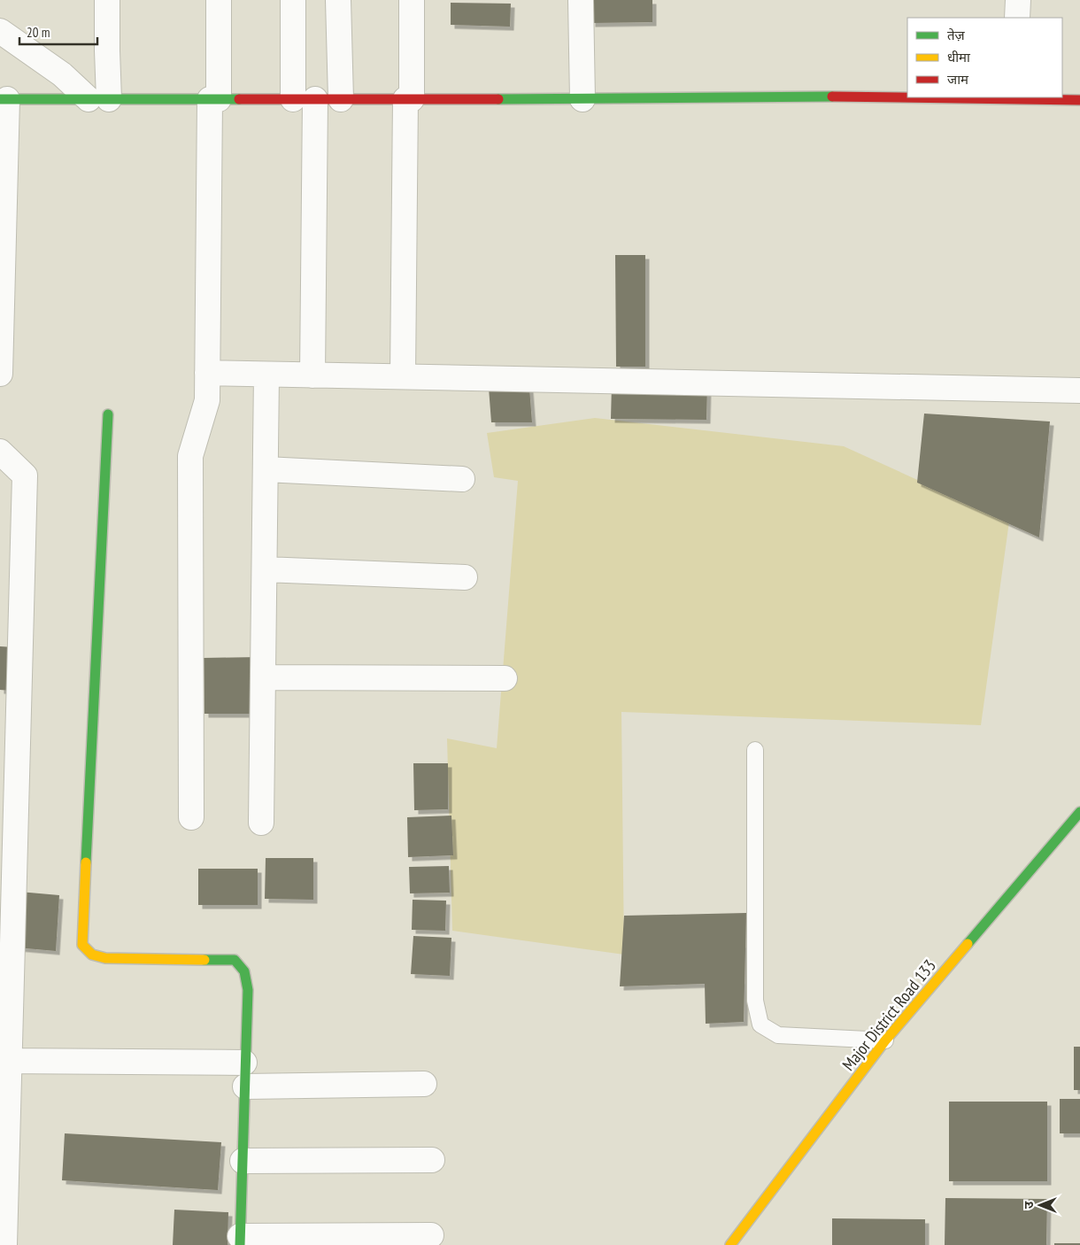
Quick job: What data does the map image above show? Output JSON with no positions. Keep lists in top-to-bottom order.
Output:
{
  "streets": {
    "street": ["Major District Road 133"]
  },
  "legend": ["तेज़", "धीमा", "जाम"],
  "scale_bar": "20 m",
  "north": "left"
}
